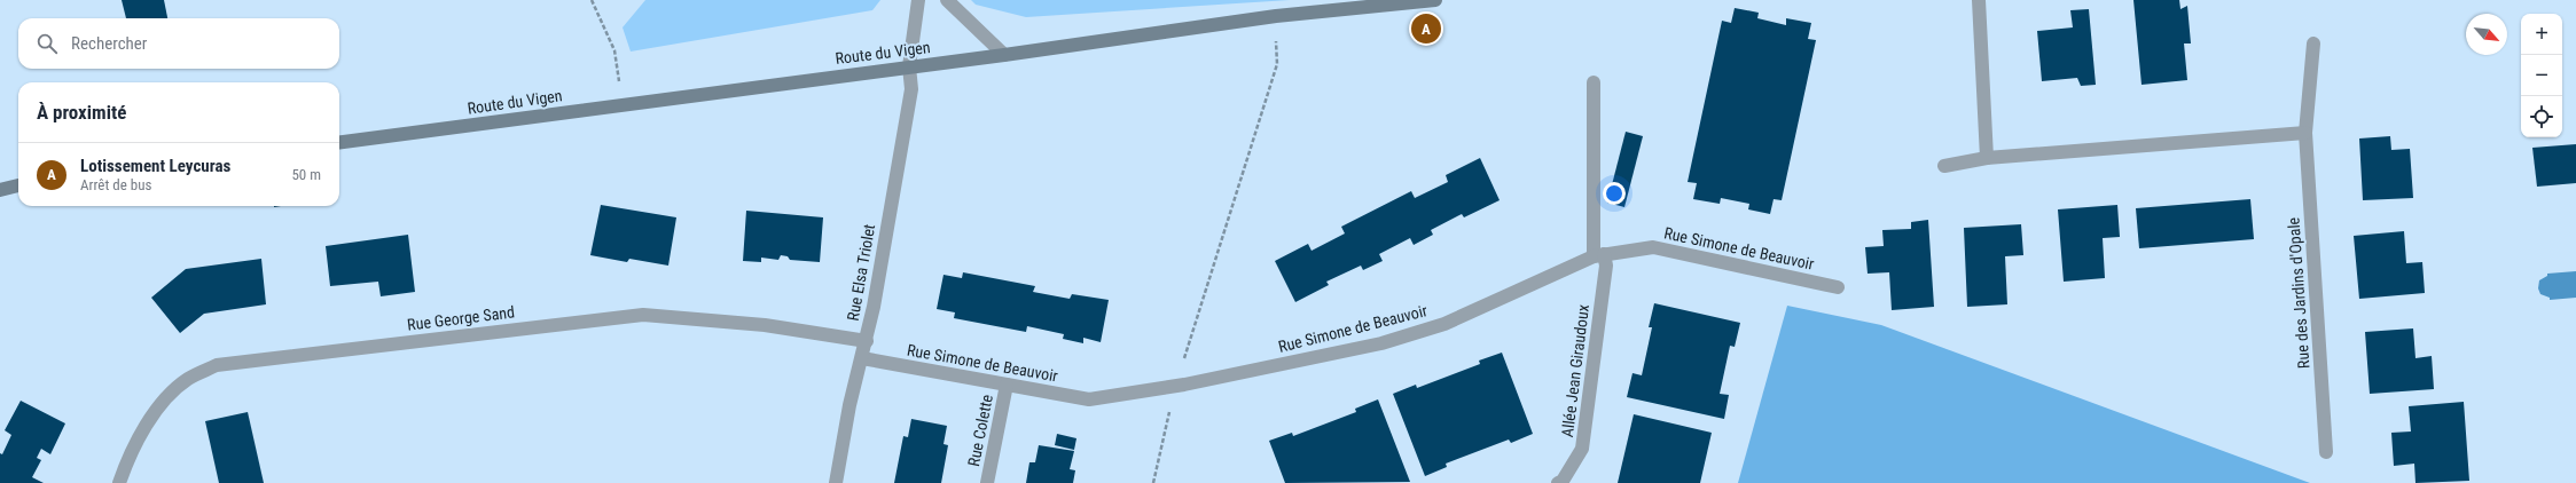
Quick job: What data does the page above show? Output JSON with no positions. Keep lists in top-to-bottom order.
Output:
{
  "streets": {
    "street": [
      "Route du Vigen",
      "Rue Simone de Beauvoir",
      "Rue Elsa Triolet",
      "Rue des Jardins d'Opale",
      "Rue George Sand",
      "Allée Jean Giraudoux",
      "Rue Colette"
    ]
  },
  "crossings": [
    ["Route du Vigen", "Rue Elsa Triolet"],
    ["Rue Simone de Beauvoir", "Rue Elsa Triolet"],
    ["Rue Simone de Beauvoir", "Allée Jean Giraudoux"],
    ["Rue Simone de Beauvoir", "Rue Colette"],
    ["Rue Elsa Triolet", "Rue George Sand"]
  ],
  "north": "bottom right",
  "page": {
    "pins": "A",
    "map_buttons": ["+", "−"],
    "search": "Rechercher",
    "heading": "À proximité",
    "list": [
      {
        "mark": "A",
        "name": "Lotissement Leycuras",
        "note": "Arrêt de bus",
        "value": "50 m"
      }
    ]
  }
}
